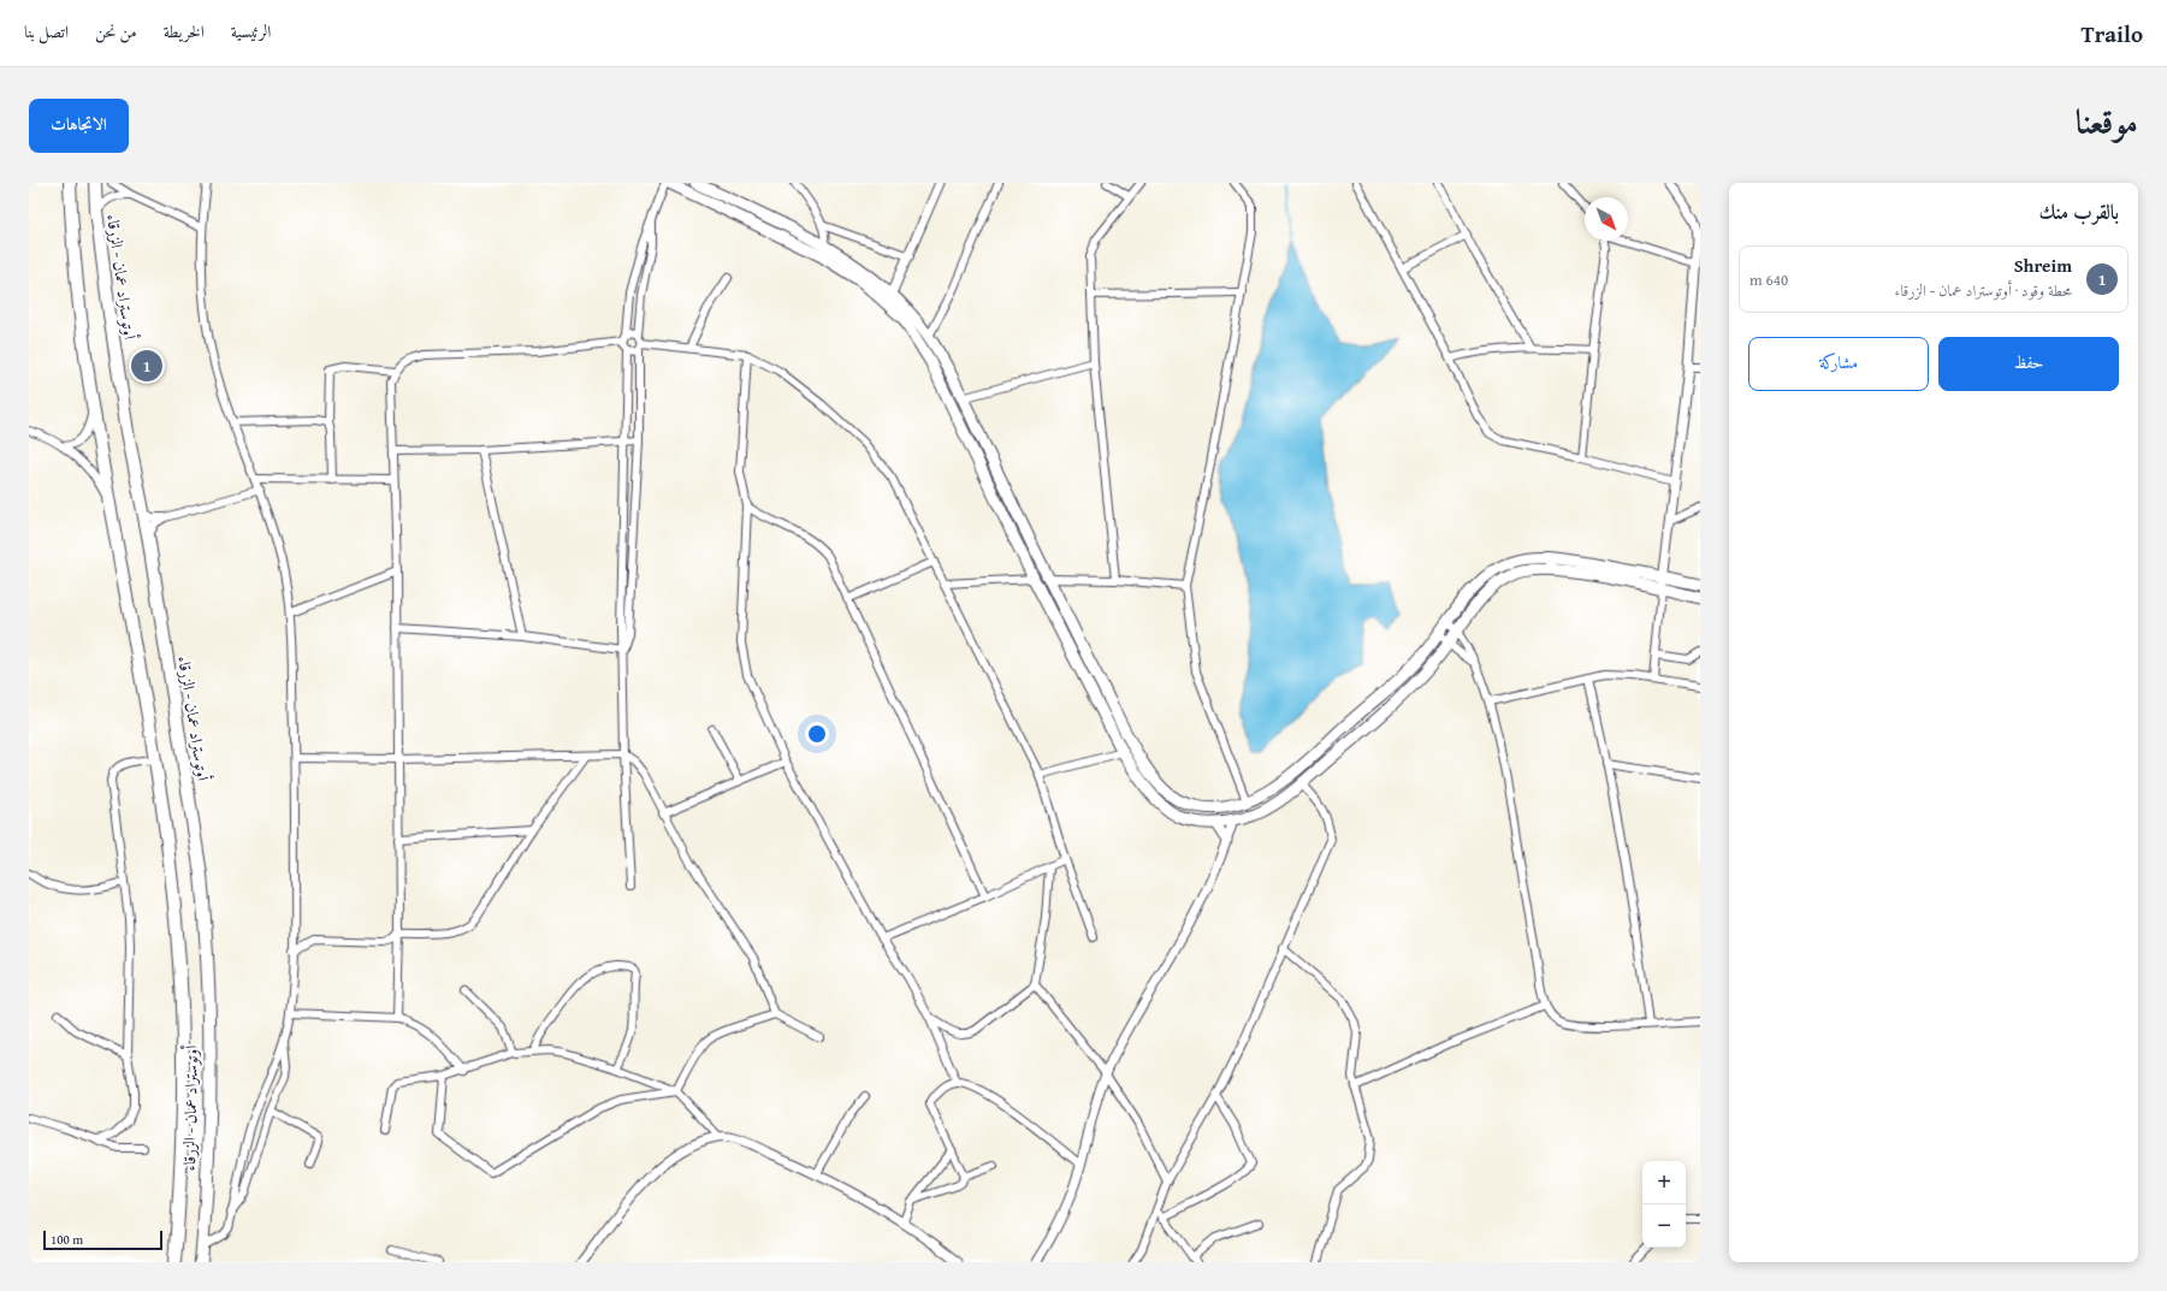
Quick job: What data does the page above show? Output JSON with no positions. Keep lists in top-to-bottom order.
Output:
{
  "streets": {
    "highway": ["أوتوستراد عمان - الزرقاء"]
  },
  "scale_bar": "100 m",
  "north": "bottom right",
  "page": {
    "header": "Trailo",
    "nav": [
      "الرئيسية",
      "الخريطة",
      "من نحن",
      "اتصل بنا"
    ],
    "title": "موقعنا",
    "buttons": [
      "الاتجاهات",
      ["حفظ", "مشاركة"]
    ],
    "heading": "بالقرب منك",
    "list": [
      {
        "mark": "1",
        "name": "Shreim",
        "note": "محطة وقود · أوتوستراد عمان - الزرقاء",
        "value": "640 m"
      }
    ],
    "pins": "1",
    "map_buttons": ["+", "−"],
    "scale": "100 m"
  }
}
